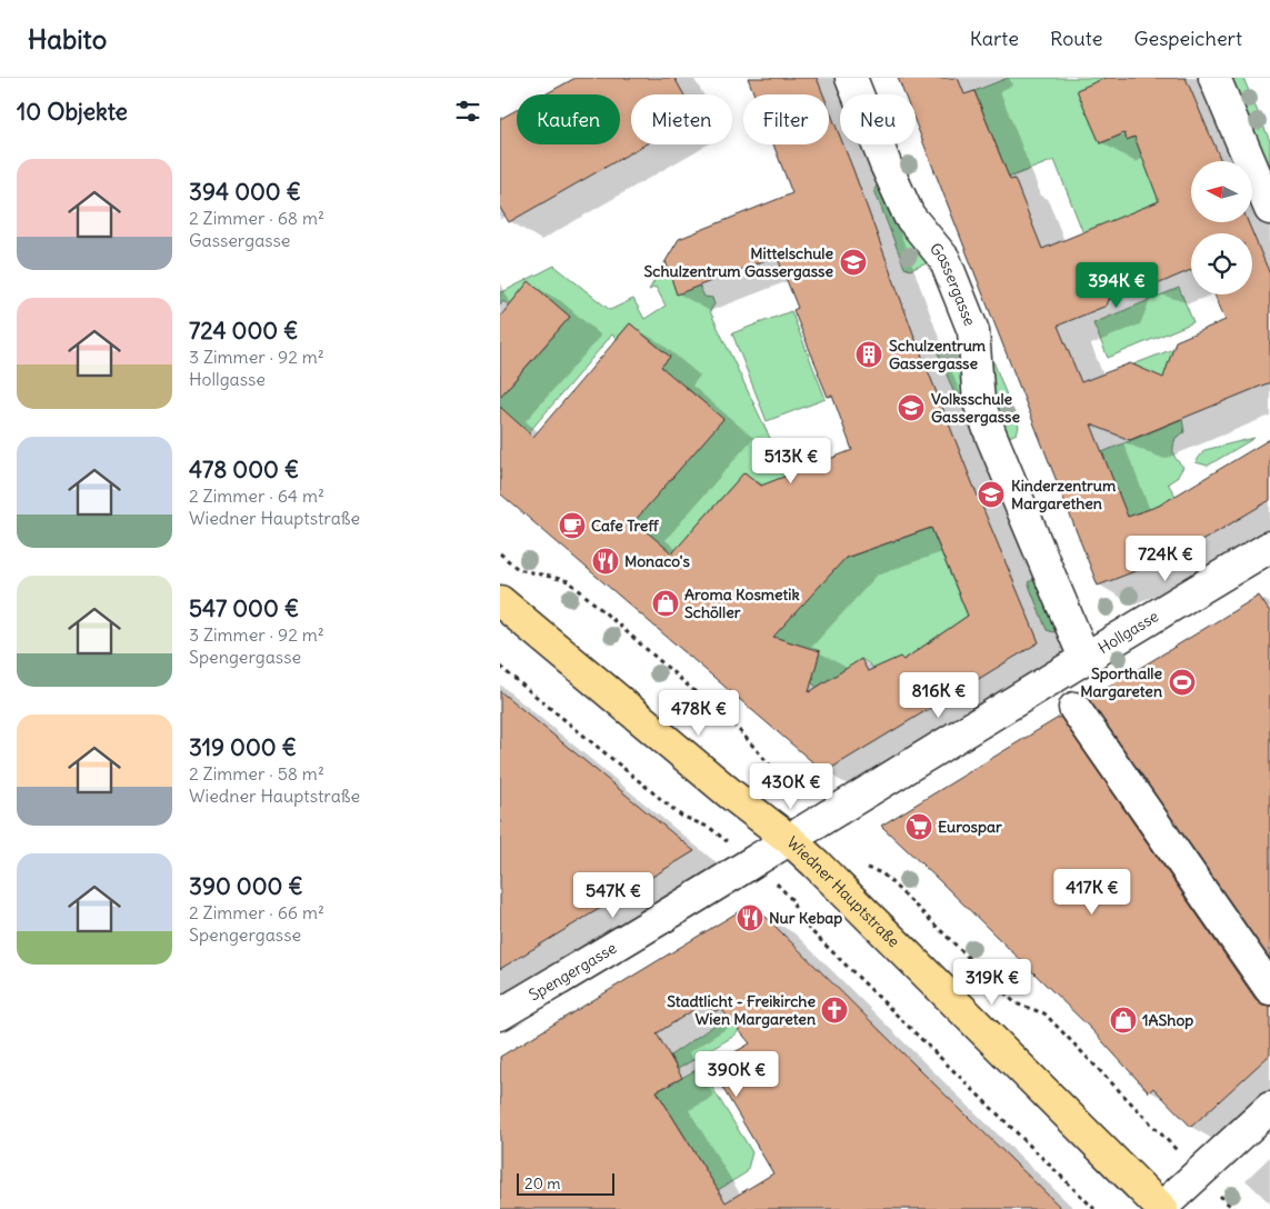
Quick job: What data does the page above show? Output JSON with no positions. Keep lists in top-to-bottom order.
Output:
{
  "streets": {
    "main road": ["Wiedner Hauptstraße"],
    "street": ["Gassergasse", "Hollgasse", "Spengergasse"]
  },
  "crossings": [
    ["Gassergasse", "Hollgasse"],
    ["Hollgasse", "Wiedner Hauptstraße"],
    ["Hollgasse", "Spengergasse"],
    ["Wiedner Hauptstraße", "Spengergasse"]
  ],
  "places": {
    "school or university": ["Mittelschule Schulzentrum Gassergasse", "Volksschule Gassergasse", "Kinderzentrum Margarethen"],
    "building": ["Schulzentrum Gassergasse"],
    "cafe": ["Cafe Treff"],
    "restaurant": ["Monaco's", "Nur Kebap"],
    "shop": ["Aroma Kosmetik Schöller", "1AShop"],
    "sports": ["Sporthalle Margareten"],
    "supermarket": ["Eurospar"],
    "church": ["Stadtlicht - Freikirche Wien Margareten"]
  },
  "scale_bar": "20 m",
  "north": "left",
  "page": {
    "header": "Habito",
    "nav": ["Karte", "Route", "Gespeichert"],
    "heading": "10 Objekte",
    "chip": [
      "Kaufen",
      "Mieten",
      "Filter",
      "Neu"
    ],
    "list": [
      {
        "name": "394 000 €",
        "note": "2 Zimmer · 68 m² · Gassergasse"
      },
      {
        "name": "724 000 €",
        "note": "3 Zimmer · 92 m² · Hollgasse"
      },
      {
        "name": "478 000 €",
        "note": "2 Zimmer · 64 m² · Wiedner Hauptstraße"
      },
      {
        "name": "547 000 €",
        "note": "3 Zimmer · 92 m² · Spengergasse"
      },
      {
        "name": "319 000 €",
        "note": "2 Zimmer · 58 m² · Wiedner Hauptstraße"
      },
      {
        "name": "390 000 €",
        "note": "2 Zimmer · 66 m² · Spengergasse"
      }
    ],
    "price": [
      "394K €",
      "513K €",
      "724K €",
      "816K €",
      "478K €",
      "430K €",
      "417K €",
      "547K €",
      "319K €",
      "390K €"
    ],
    "scale": "20 m"
  }
}
